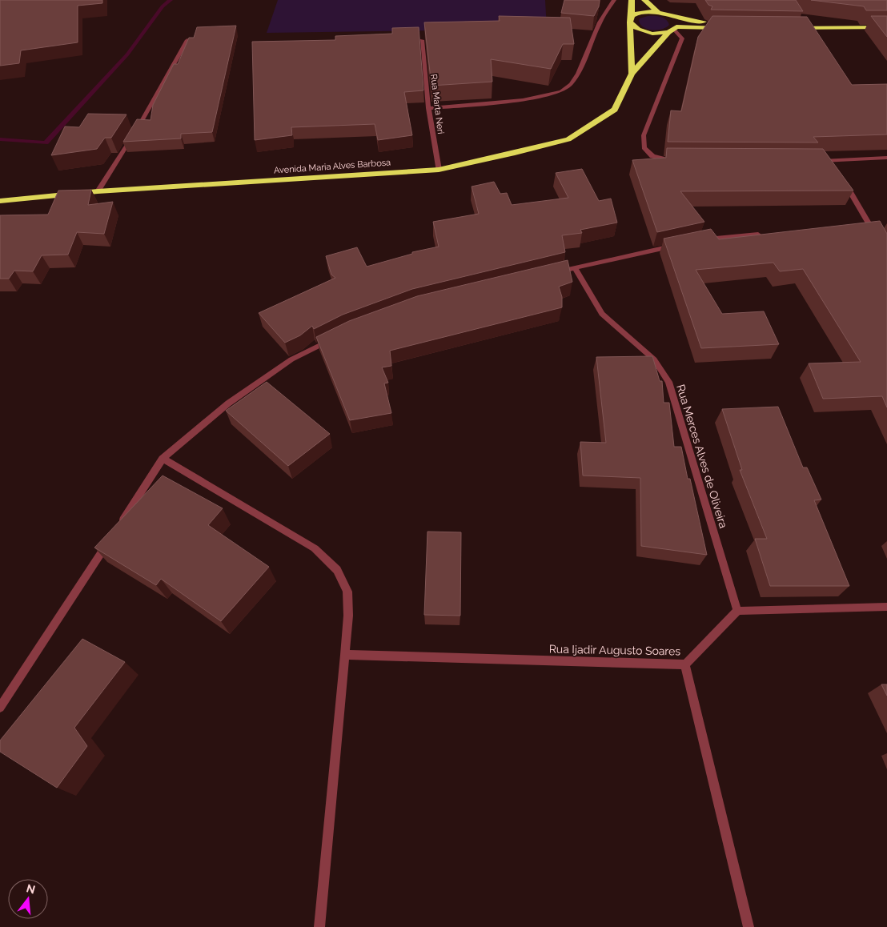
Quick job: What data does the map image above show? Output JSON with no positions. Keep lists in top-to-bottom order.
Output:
{
  "streets": {
    "highway": ["Avenida Maria Alves Barbosa"],
    "street": ["Rua Marta Neri", "Rua Merces Alves de Oliveira", "Rua Ijadir Augusto Soares"]
  },
  "crossings": [
    ["Rua Marta Neri", "Avenida Maria Alves Barbosa"],
    ["Rua Merces Alves de Oliveira", "Rua Ijadir Augusto Soares"]
  ],
  "north": "top"
}
